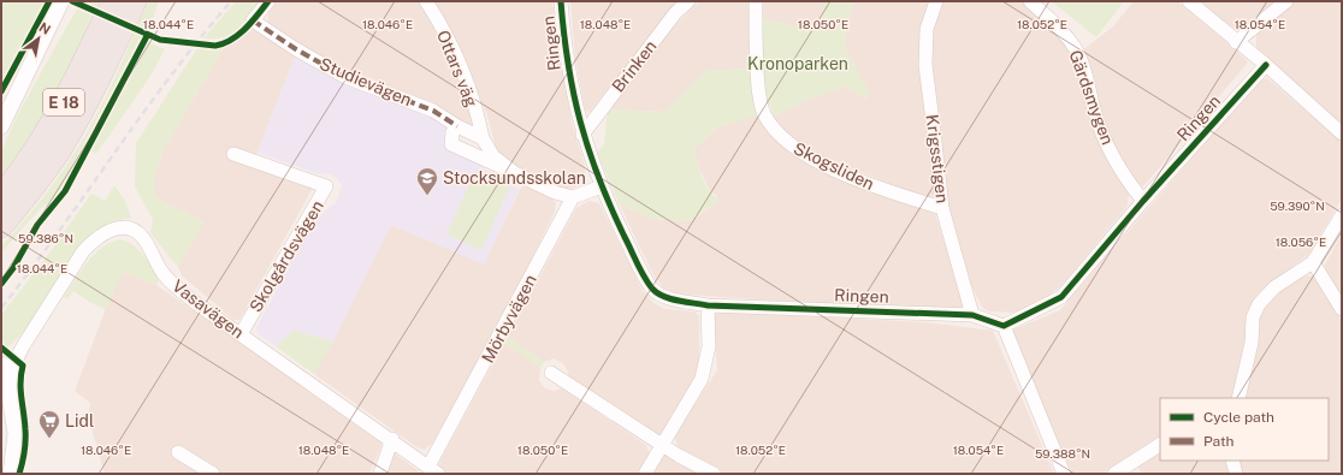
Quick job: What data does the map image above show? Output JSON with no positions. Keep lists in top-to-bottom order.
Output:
{
  "streets": {
    "highway": ["E 18"],
    "street": [
      "Ringen",
      "Brinken",
      "Ottars väg",
      "Studievägen",
      "Gärdsmygen",
      "Krigsstigen",
      "Skogsliden",
      "Skolgårdsvägen",
      "Vasavägen",
      "Mörbyvägen"
    ]
  },
  "crossings": [
    ["Ringen", "Brinken"],
    ["Ringen", "Gärdsmygen"],
    ["Ringen", "Krigsstigen"],
    ["Ottars väg", "Studievägen"],
    ["Studievägen", "Mörbyvägen"],
    ["Krigsstigen", "Skogsliden"],
    ["Skolgårdsvägen", "Vasavägen"],
    ["Vasavägen", "Mörbyvägen"]
  ],
  "parks": ["Kronoparken"],
  "places": {
    "school or university": ["Stocksundsskolan"],
    "supermarket": ["Lidl"]
  },
  "legend": ["Cycle path", "Path"],
  "north": "top right",
  "coordinates": [
    "18.044°E",
    "18.046°E",
    "18.048°E",
    "18.050°E",
    "18.052°E",
    "18.054°E",
    "59.390°N",
    "59.386°N",
    "18.056°E",
    "59.388°N"
  ]
}
